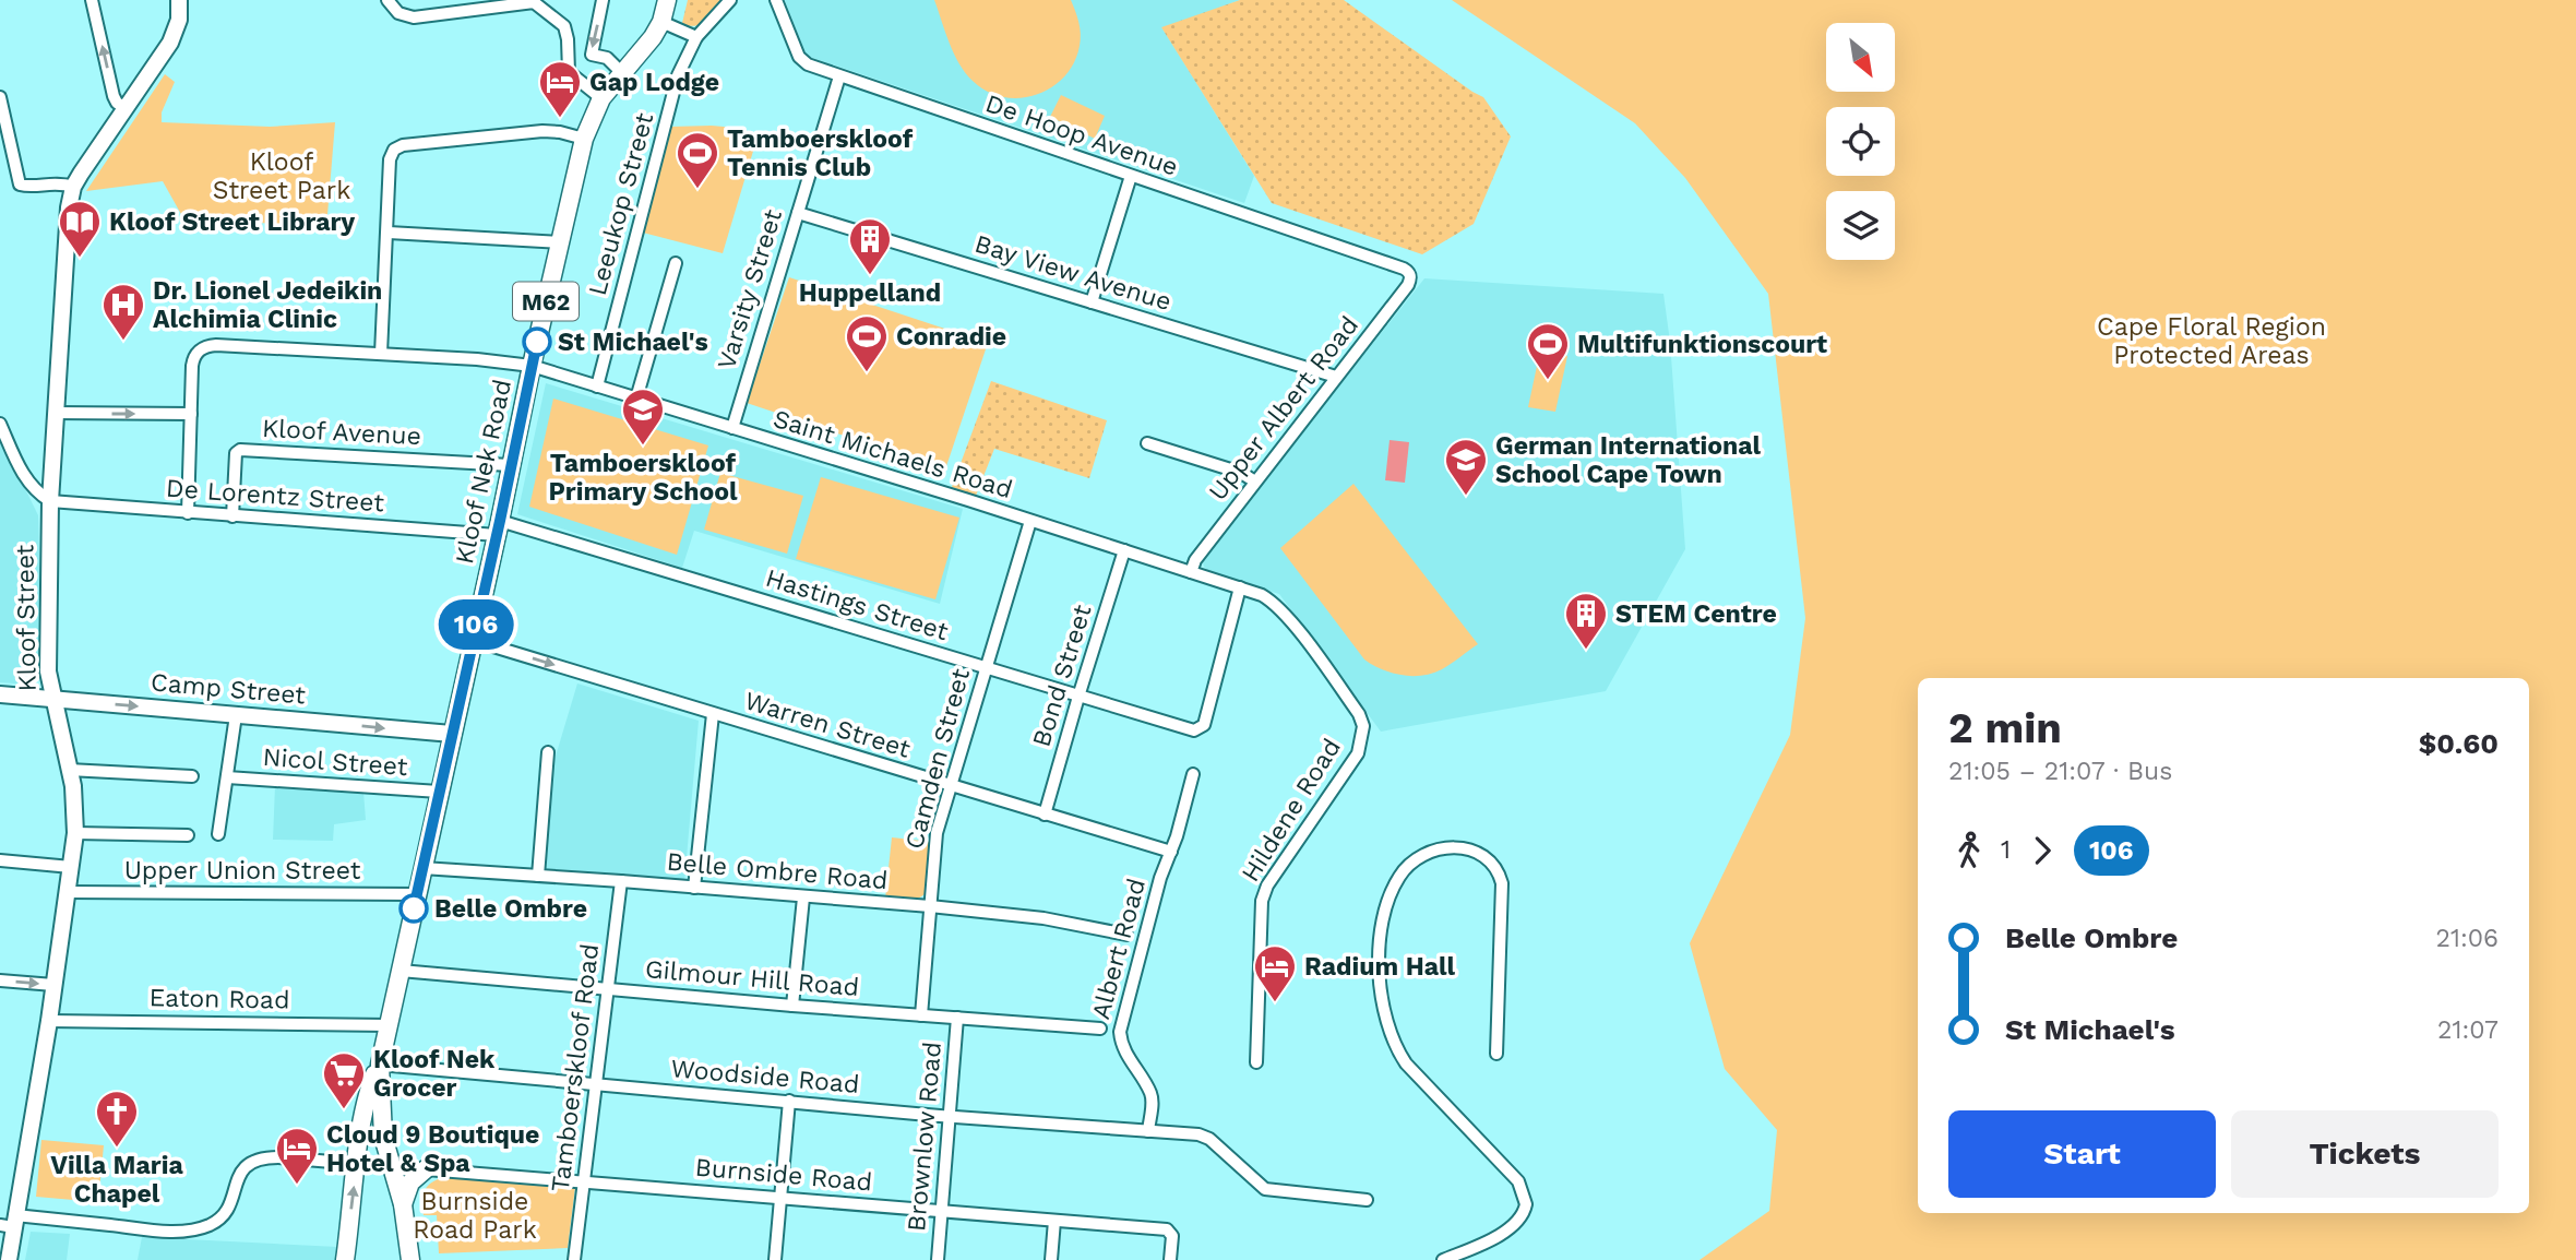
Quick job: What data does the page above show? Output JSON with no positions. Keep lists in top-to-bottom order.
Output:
{
  "streets": {
    "main road": ["M62", "Kloof Nek Road"],
    "street": [
      "De Hoop Avenue",
      "Leeukop Street",
      "Bay View Avenue",
      "Varsity Street",
      "Upper Albert Road",
      "Kloof Avenue",
      "Saint Michaels Road",
      "De Lorentz Street",
      "Hastings Street",
      "Kloof Street",
      "Bond Street",
      "Camp Street",
      "Warren Street",
      "Camden Street",
      "Nicol Street",
      "Hildene Road",
      "Upper Union Street",
      "Belle Ombre Road",
      "Albert Road",
      "Gilmour Hill Road",
      "Eaton Road",
      "Tamboerskloof Road",
      "Woodside Road",
      "Brownlow Road",
      "Burnside Road"
    ]
  },
  "crossings": [
    ["De Hoop Avenue", "Varsity Street"],
    ["De Hoop Avenue", "Upper Albert Road"],
    ["Leeukop Street", "Saint Michaels Road"],
    ["Bay View Avenue", "Varsity Street"],
    ["Bay View Avenue", "Upper Albert Road"],
    ["Varsity Street", "Saint Michaels Road"],
    ["M62", "Kloof Nek Road"],
    ["M62", "Woodside Road"],
    ["M62", "Burnside Road"],
    ["Upper Albert Road", "Saint Michaels Road"],
    ["Kloof Avenue", "Kloof Nek Road"],
    ["Kloof Avenue", "De Lorentz Street"],
    ["Saint Michaels Road", "Kloof Nek Road"],
    ["Saint Michaels Road", "De Lorentz Street"],
    ["Saint Michaels Road", "Hastings Street"],
    ["Saint Michaels Road", "Bond Street"],
    ["Saint Michaels Road", "Camden Street"],
    ["Saint Michaels Road", "Hildene Road"],
    ["Kloof Nek Road", "De Lorentz Street"],
    ["Kloof Nek Road", "Hastings Street"],
    ["Kloof Nek Road", "Camp Street"],
    ["Kloof Nek Road", "Warren Street"],
    ["Kloof Nek Road", "Nicol Street"],
    ["Kloof Nek Road", "Upper Union Street"],
    ["Kloof Nek Road", "Belle Ombre Road"],
    ["Kloof Nek Road", "Gilmour Hill Road"],
    ["Kloof Nek Road", "Eaton Road"],
    ["Kloof Nek Road", "Woodside Road"],
    ["De Lorentz Street", "Hastings Street"],
    ["De Lorentz Street", "Kloof Street"],
    ["Hastings Street", "Bond Street"],
    ["Hastings Street", "Camden Street"],
    ["Hastings Street", "Hildene Road"],
    ["Kloof Street", "Camp Street"],
    ["Kloof Street", "Upper Union Street"],
    ["Kloof Street", "Eaton Road"],
    ["Bond Street", "Warren Street"],
    ["Warren Street", "Camden Street"],
    ["Warren Street", "Albert Road"],
    ["Camden Street", "Belle Ombre Road"],
    ["Camden Street", "Gilmour Hill Road"],
    ["Belle Ombre Road", "Tamboerskloof Road"],
    ["Albert Road", "Woodside Road"],
    ["Gilmour Hill Road", "Tamboerskloof Road"],
    ["Gilmour Hill Road", "Brownlow Road"],
    ["Tamboerskloof Road", "Woodside Road"],
    ["Tamboerskloof Road", "Burnside Road"],
    ["Woodside Road", "Brownlow Road"],
    ["Brownlow Road", "Burnside Road"]
  ],
  "parks": ["Kloof Street Park", "Cape Floral Region Protected Areas", "Burnside Road Park"],
  "places": {
    "hotel": ["Gap Lodge", "Radium Hall", "Cloud 9 Boutique Hotel & Spa"],
    "sports": ["Tamboerskloof Tennis Club", "Conradie", "Multifunktionscourt"],
    "library": ["Kloof Street Library"],
    "building": ["Huppelland", "STEM Centre"],
    "other": ["St Michael's", "Belle Ombre"],
    "hospital": ["Dr. Lionel Jedeikin Alchimia Clinic"],
    "school or university": ["Tamboerskloof Primary School", "German International School Cape Town"],
    "supermarket": ["Kloof Nek Grocer"],
    "church": ["Villa Maria Chapel"]
  },
  "lines": ["bus line 106"],
  "north": "bottom right",
  "page": {
    "on_map": "106",
    "heading": ["2 min", "21:05 – 21:07 · Bus", "$0.60"],
    "legs": ["1", "106"],
    "list": [
      {
        "name": "Belle Ombre",
        "value": "21:06"
      },
      {
        "name": "St Michael's",
        "value": "21:07"
      }
    ],
    "buttons": ["Start", "Tickets"]
  }
}
